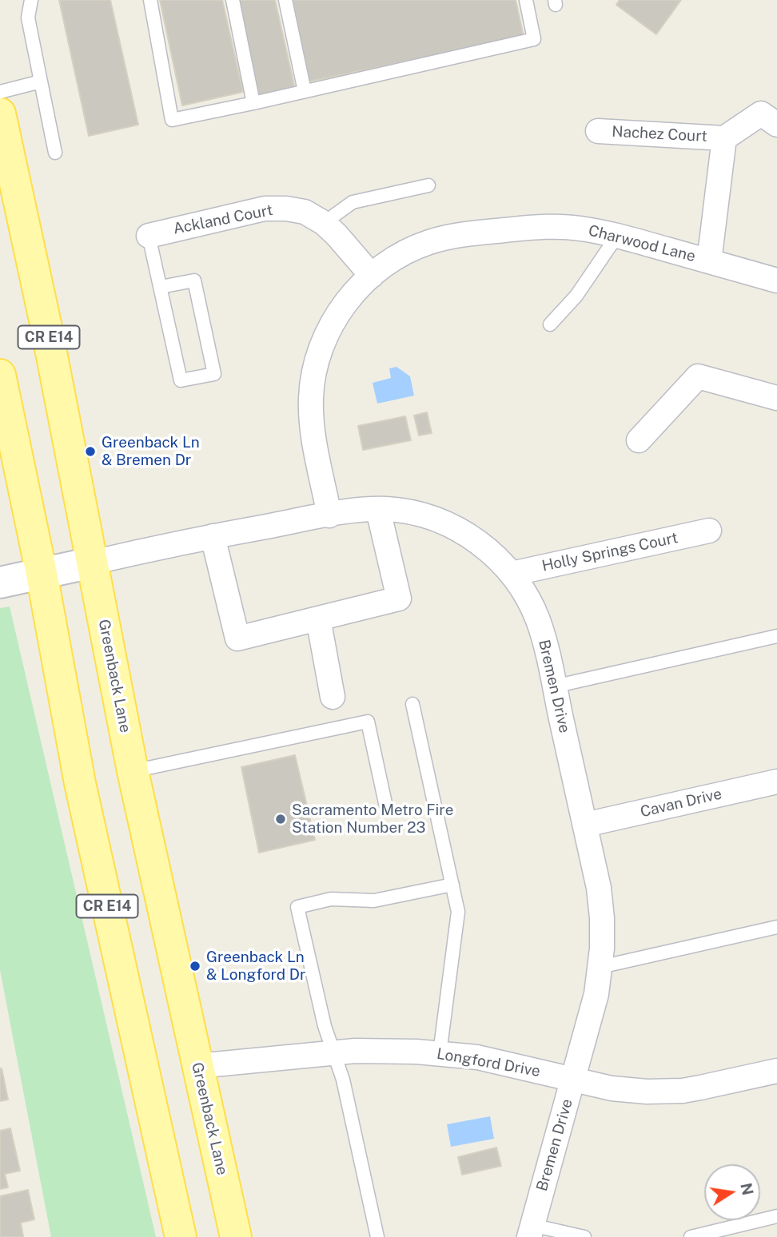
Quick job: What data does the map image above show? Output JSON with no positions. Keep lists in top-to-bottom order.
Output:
{
  "streets": {
    "main road": ["CR E14", "Greenback Lane"],
    "street": [
      "Nachez Court",
      "Ackland Court",
      "Charwood Lane",
      "Holly Springs Court",
      "Bremen Drive",
      "Cavan Drive",
      "Longford Drive"
    ]
  },
  "crossings": [
    ["Ackland Court", "Charwood Lane"],
    ["Charwood Lane", "Bremen Drive"],
    ["Holly Springs Court", "Bremen Drive"],
    ["Greenback Lane", "Bremen Drive"],
    ["Greenback Lane", "Longford Drive"],
    ["Bremen Drive", "Cavan Drive"],
    ["Bremen Drive", "Longford Drive"]
  ],
  "places": ["Greenback Ln & Bremen Dr", "Sacramento Metro Fire Station Number 23", "Greenback Ln & Longford Dr"],
  "north": "right"
}
